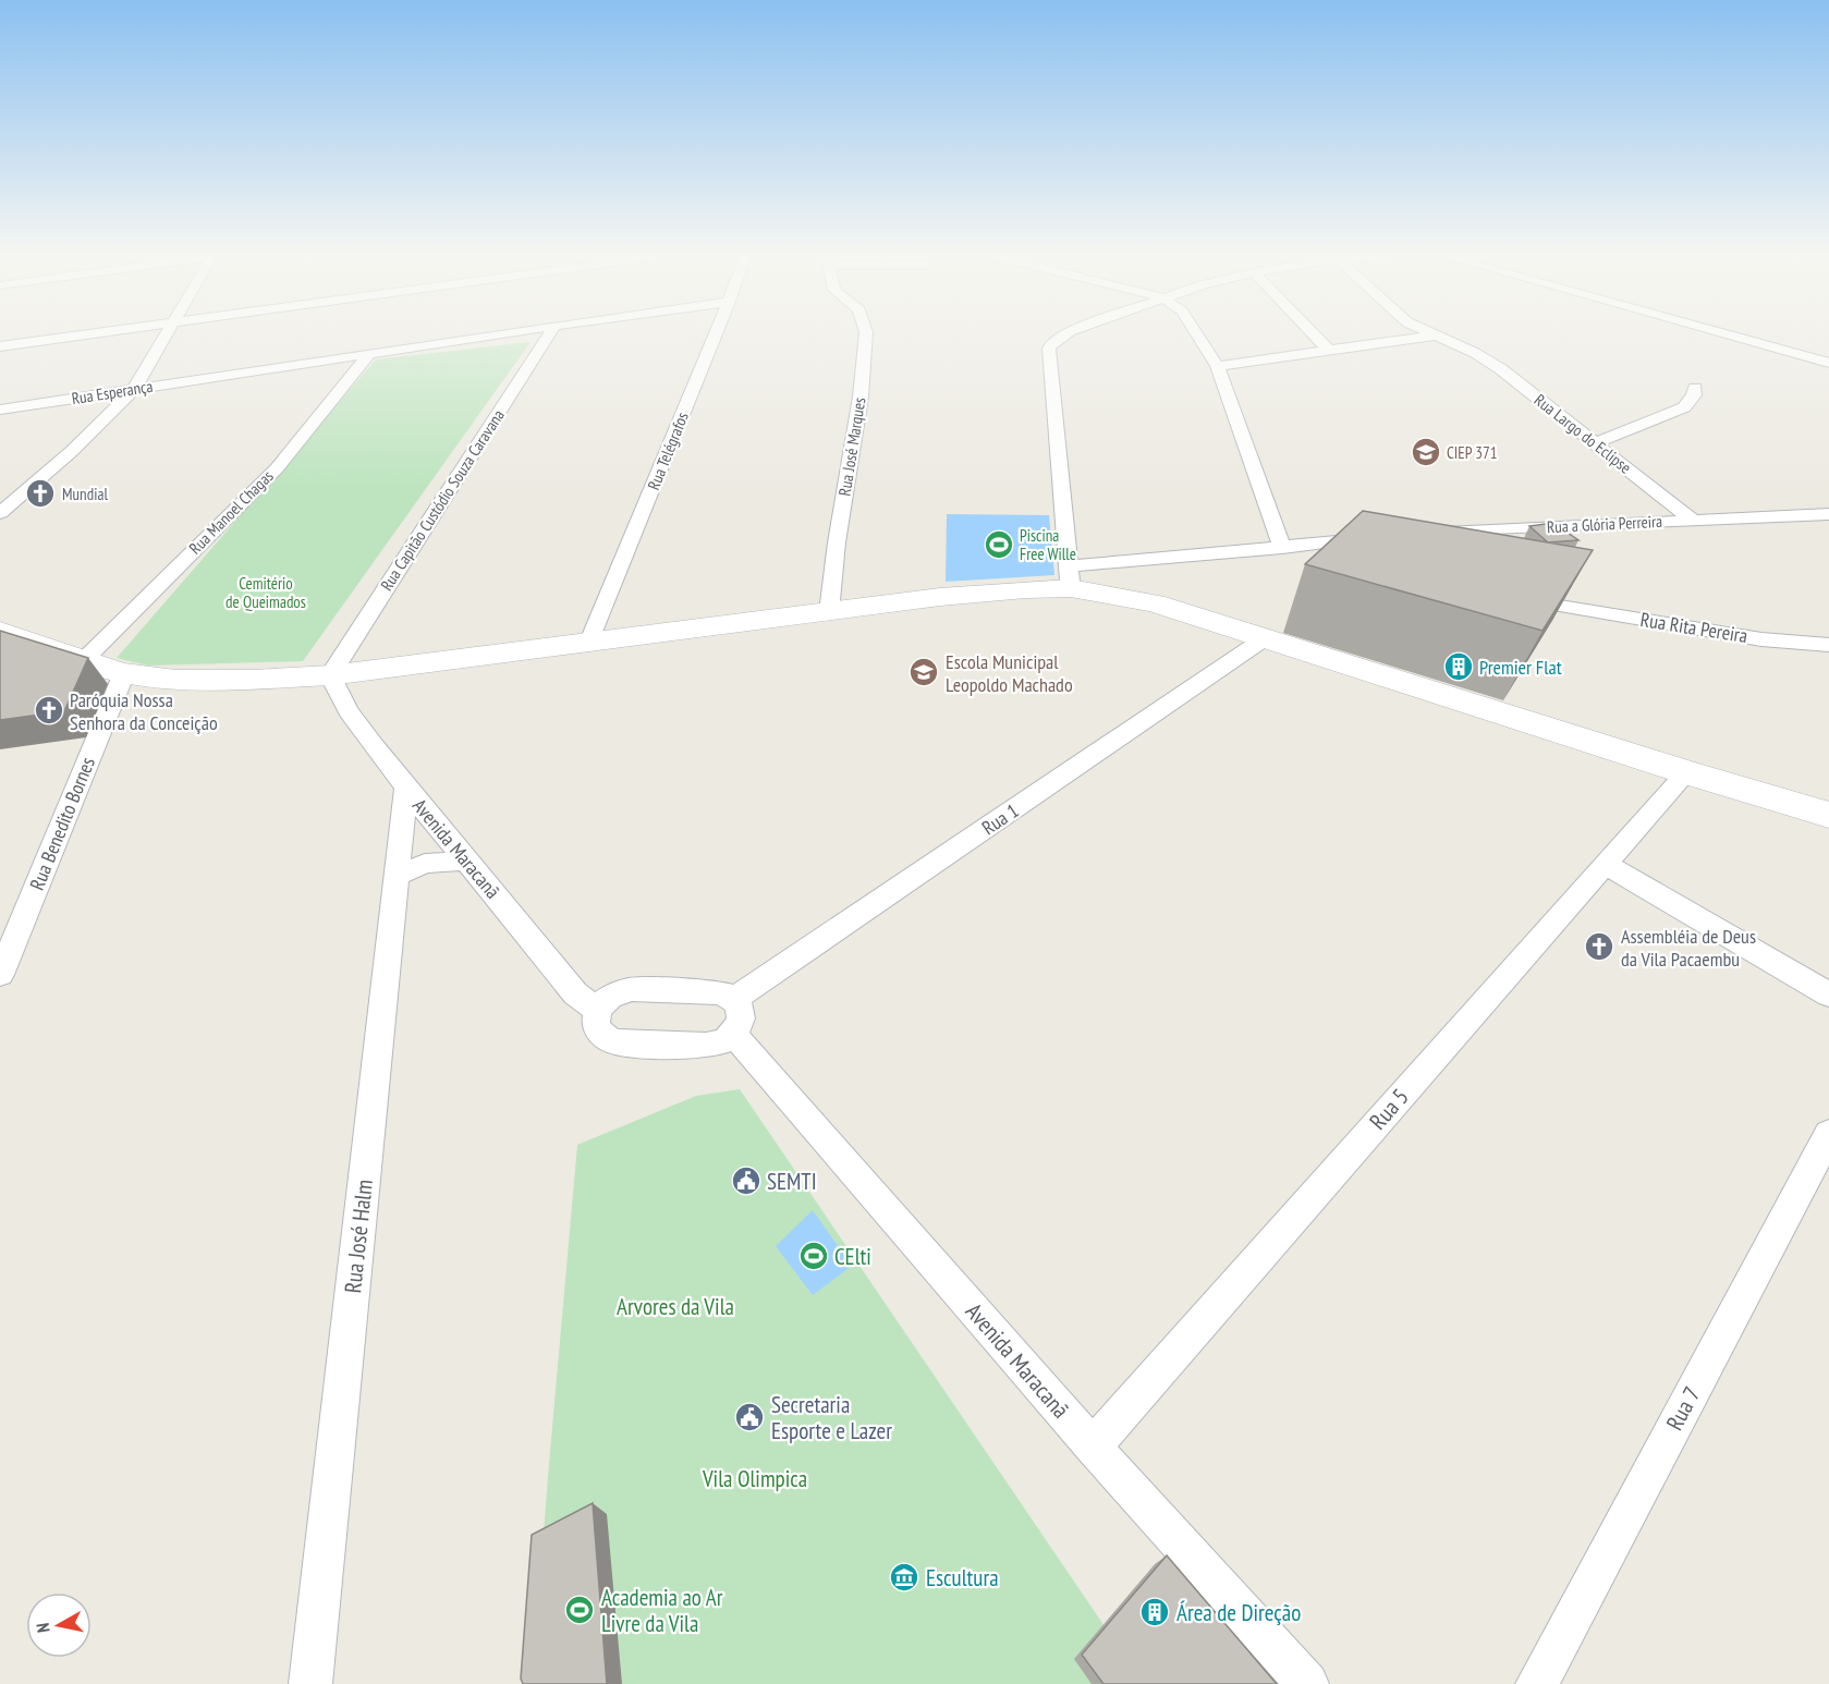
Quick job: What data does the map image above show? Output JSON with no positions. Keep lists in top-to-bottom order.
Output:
{
  "streets": {
    "street": [
      "Rua Esperança",
      "Rua Largo do Eclipse",
      "Rua José Marques",
      "Rua Telégrafos",
      "Rua Capitão Custódio Souza Caravana",
      "Rua Manoel Chagas",
      "Rua a Glória Perreira",
      "Rua Rita Pereira",
      "Rua 1",
      "Rua Benedito Bornes",
      "Avenida Maracanã",
      "Rua 5",
      "Rua José Halm",
      "Rua 7"
    ]
  },
  "crossings": [
    ["Rua Esperança", "Rua Manoel Chagas"],
    ["Rua Largo do Eclipse", "Rua a Glória Perreira"],
    ["Rua Capitão Custódio Souza Caravana", "Avenida Maracanã"],
    ["Avenida Maracanã", "Rua 5"],
    ["Avenida Maracanã", "Rua José Halm"]
  ],
  "parks": ["Cemitério de Queimados", "Arvores da Vila", "Vila Olimpica"],
  "places": {
    "school or university": ["CIEP 371", "Escola Municipal Leopoldo Machado"],
    "church": ["Mundial", "Paróquia Nossa Senhora da Conceição", "Assembléia de Deus da Vila Pacaembu"],
    "sports": ["Piscina Free Wille", "CElti", "Academia ao Ar Livre da Vila"],
    "building": ["Premier Flat", "Área de Direção"],
    "public building": ["SEMTI", "Secretaria Esporte e Lazer"],
    "museum": ["Escultura"]
  },
  "north": "left"
}
